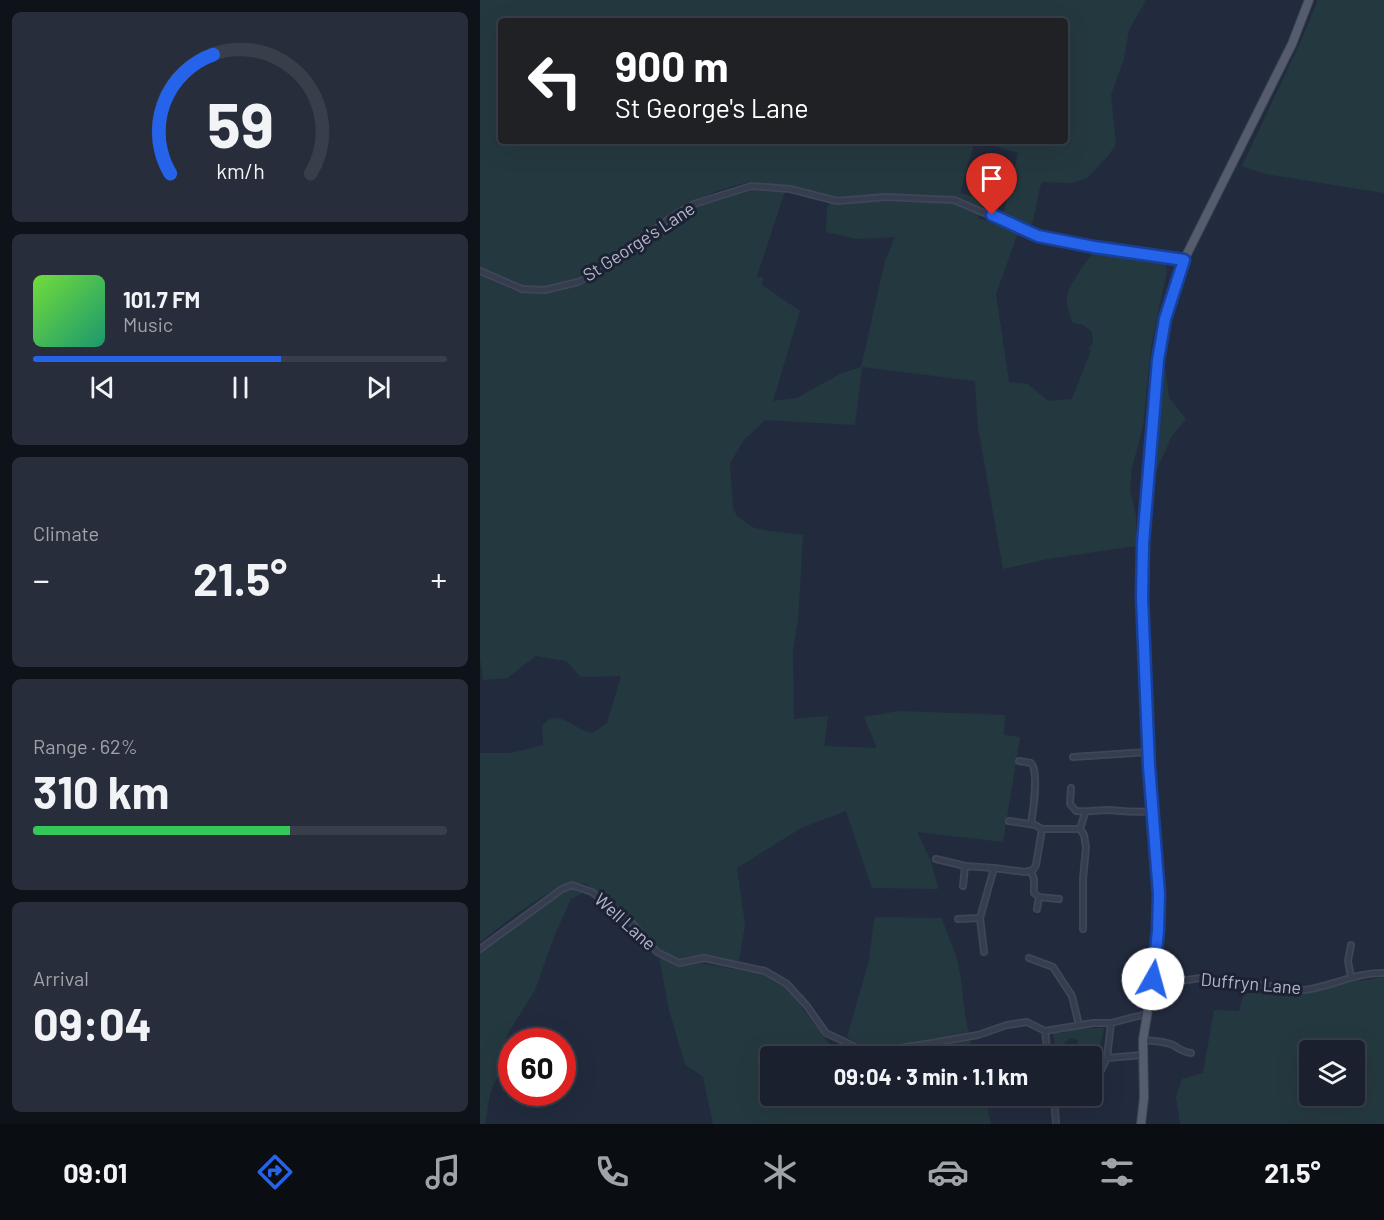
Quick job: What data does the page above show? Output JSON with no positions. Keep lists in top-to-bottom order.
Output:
{
  "streets": {
    "street": ["St George's Lane", "Well Lane", "Duffryn Lane"]
  },
  "page": {
    "turn": ["900 m", "St George's Lane"],
    "song": ["101.7 FM", "Music"],
    "tile": [
      "Climate",
      ["Range · 62%", "310 km"],
      ["Arrival", "09:04"]
    ],
    "heat": ["−", "21.5°", "+"],
    "limit": "60",
    "trip": "09:04 · 3 min · 1.1 km",
    "tabs": ["09:01", "21.5°"],
    "gauge": ["59", "km/h"]
  }
}
